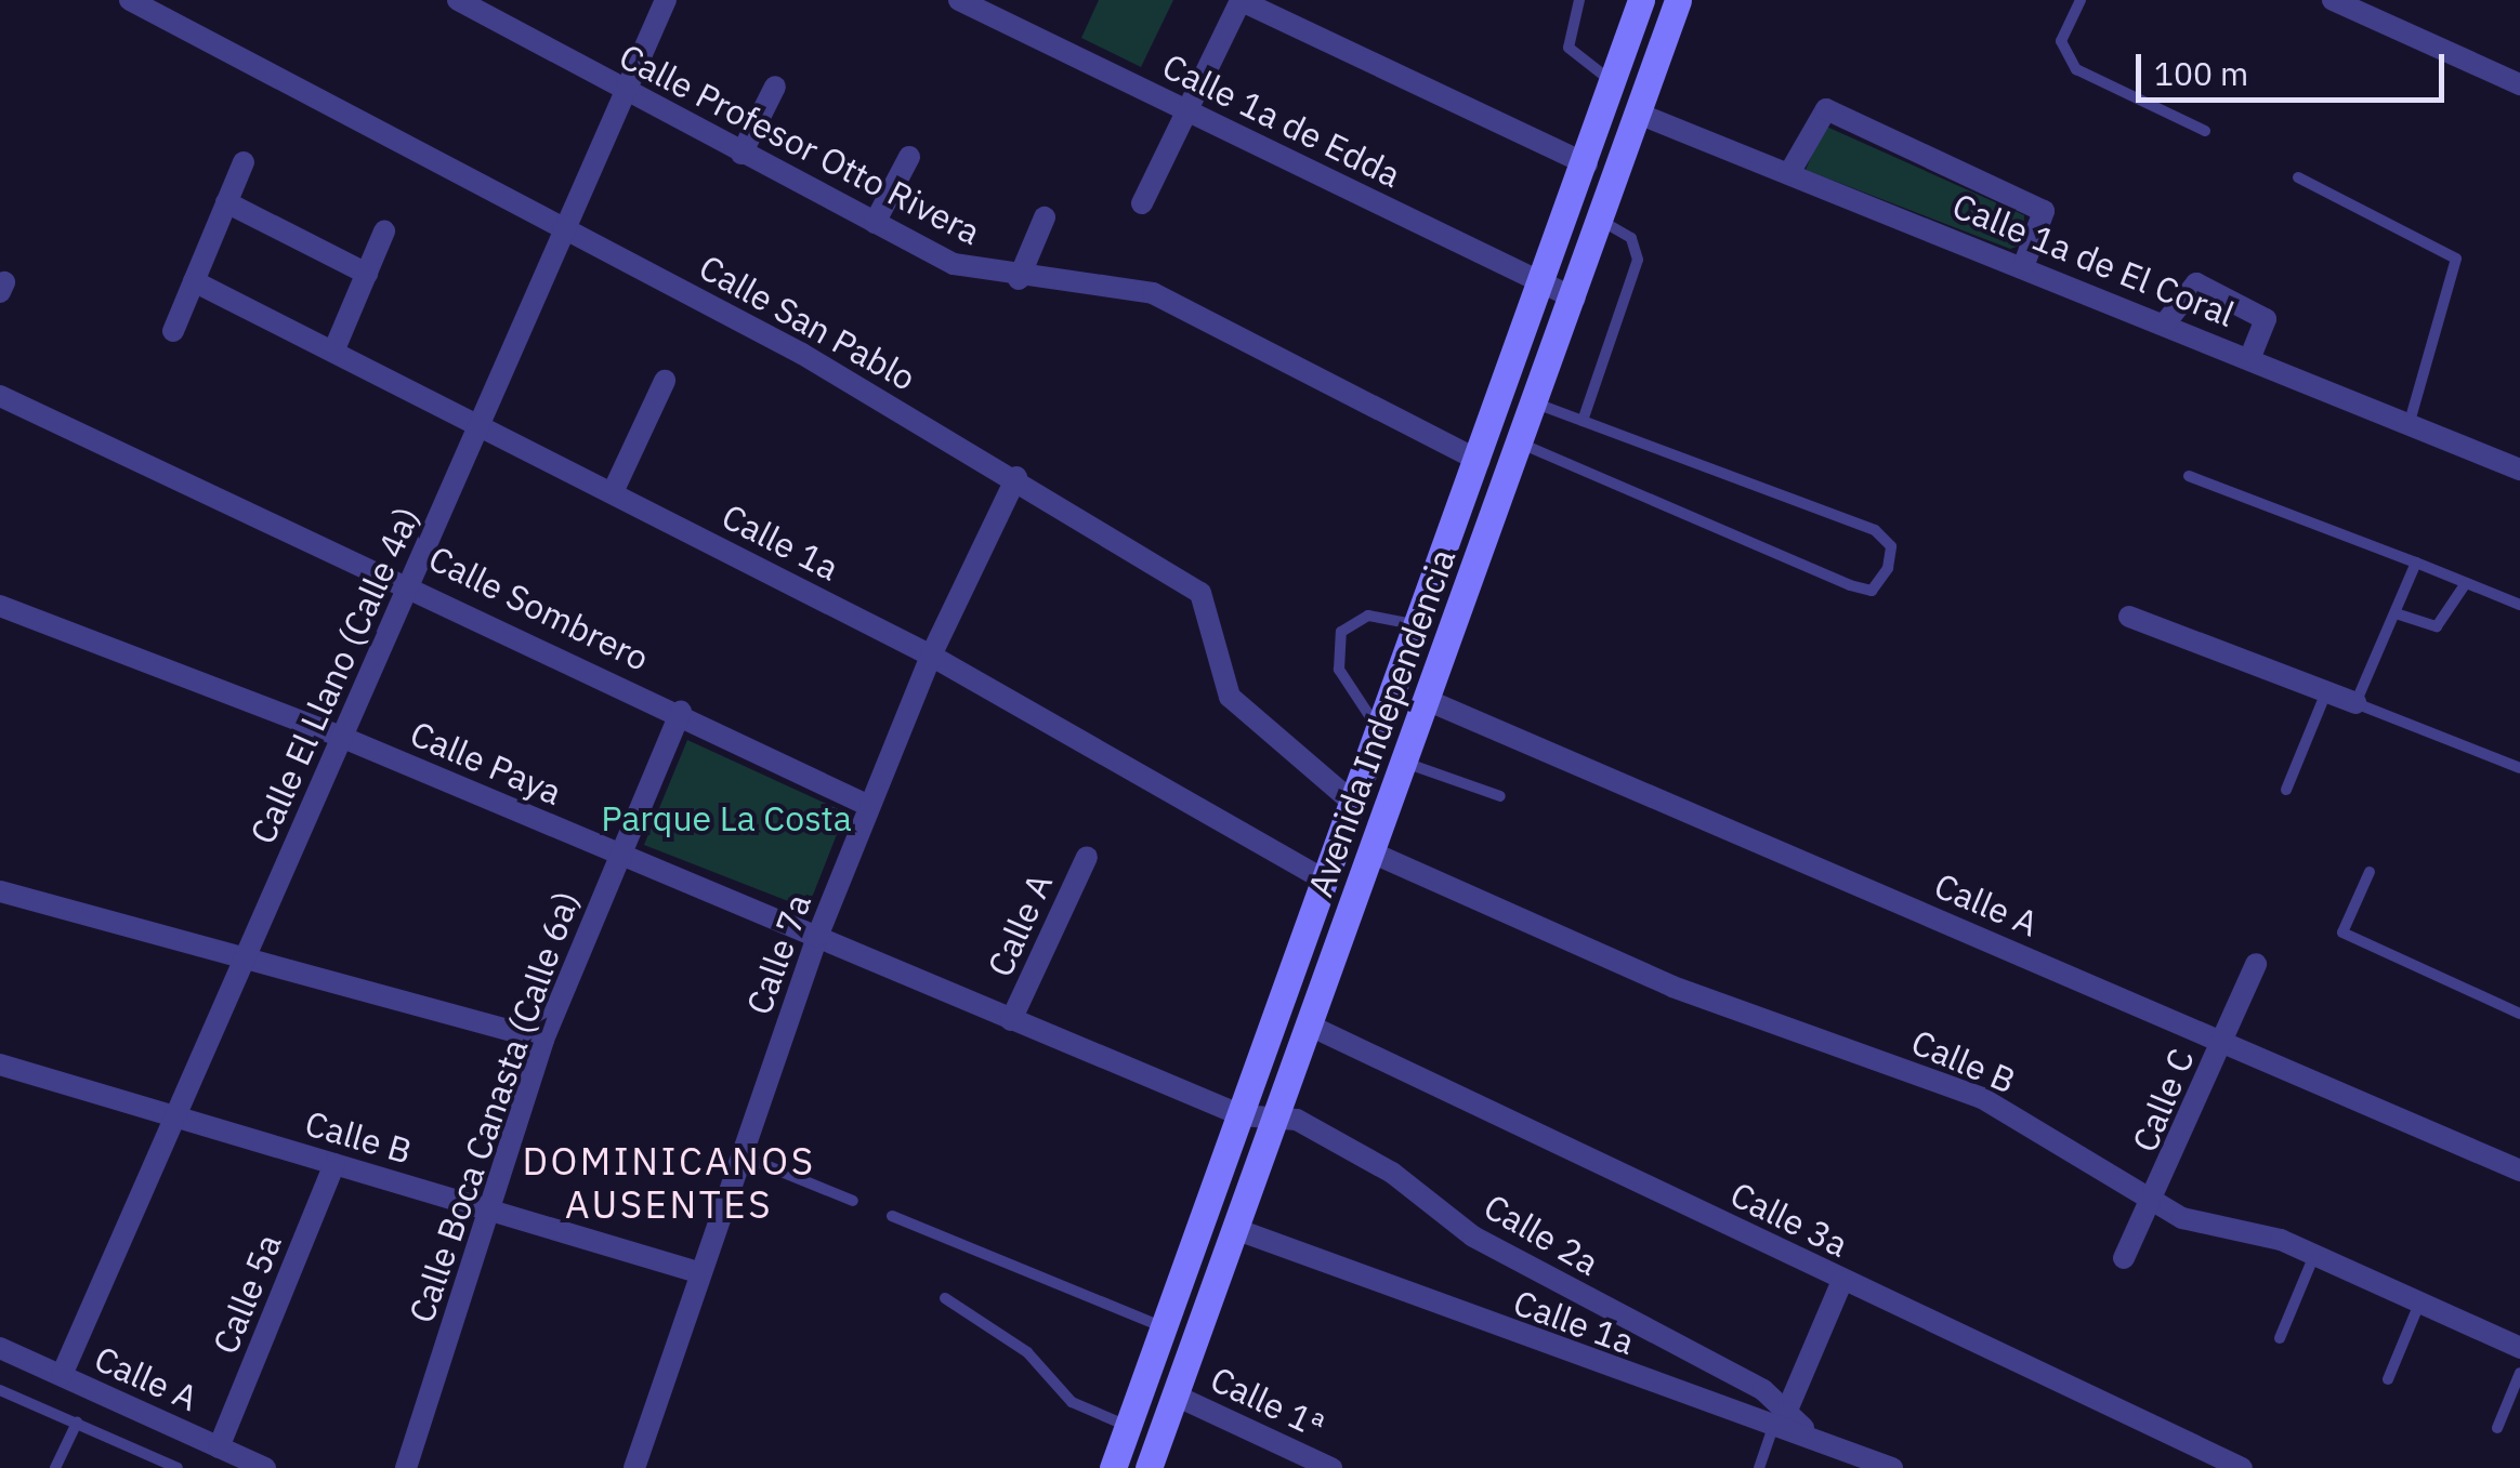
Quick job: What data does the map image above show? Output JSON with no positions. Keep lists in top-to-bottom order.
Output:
{
  "streets": {
    "main road": ["Avenida Independencia"],
    "street": [
      "Calle 1a de Edda",
      "Calle Profesor Otto Rivera",
      "Calle 1a de El Coral",
      "Calle San Pablo",
      "Calle 1a",
      "Calle Sombrero",
      "Calle El Llano (Calle 4a)",
      "Calle Paya",
      "Calle A",
      "Calle 7a",
      "Calle B",
      "Calle C",
      "Calle Boca Canasta (Calle 6a)",
      "Calle 3a",
      "Calle 2a",
      "Calle 5a",
      "Calle 1ª"
    ]
  },
  "crossings": [
    ["Calle 1a de Edda", "Avenida Independencia"],
    ["Calle Profesor Otto Rivera", "Calle El Llano (Calle 4a)"],
    ["Calle Profesor Otto Rivera", "Avenida Independencia"],
    ["Calle 1a de El Coral", "Avenida Independencia"],
    ["Calle San Pablo", "Calle El Llano (Calle 4a)"],
    ["Calle San Pablo", "Avenida Independencia"],
    ["Calle San Pablo", "Calle 7a"],
    ["Calle 1a", "Calle El Llano (Calle 4a)"],
    ["Calle 1a", "Avenida Independencia"],
    ["Calle 1a", "Calle 7a"],
    ["Calle 1a", "Calle 2a"],
    ["Calle Sombrero", "Calle El Llano (Calle 4a)"],
    ["Calle Sombrero", "Calle 7a"],
    ["Calle Sombrero", "Calle Boca Canasta (Calle 6a)"],
    ["Calle El Llano (Calle 4a)", "Calle Paya"],
    ["Calle El Llano (Calle 4a)", "Calle A"],
    ["Calle El Llano (Calle 4a)", "Calle B"],
    ["Avenida Independencia", "Calle Paya"],
    ["Avenida Independencia", "Calle A"],
    ["Avenida Independencia", "Calle B"],
    ["Avenida Independencia", "Calle 3a"],
    ["Avenida Independencia", "Calle 2a"],
    ["Avenida Independencia", "Calle 1ª"],
    ["Calle Paya", "Calle A"],
    ["Calle Paya", "Calle 7a"],
    ["Calle Paya", "Calle Boca Canasta (Calle 6a)"],
    ["Calle Paya", "Calle 2a"],
    ["Calle A", "Calle C"],
    ["Calle A", "Calle 5a"],
    ["Calle 7a", "Calle B"],
    ["Calle B", "Calle C"],
    ["Calle B", "Calle Boca Canasta (Calle 6a)"],
    ["Calle B", "Calle 5a"]
  ],
  "districts": ["DOMINICANOS AUSENTES"],
  "parks": ["Parque La Costa"],
  "scale_bar": "100 m"
}
